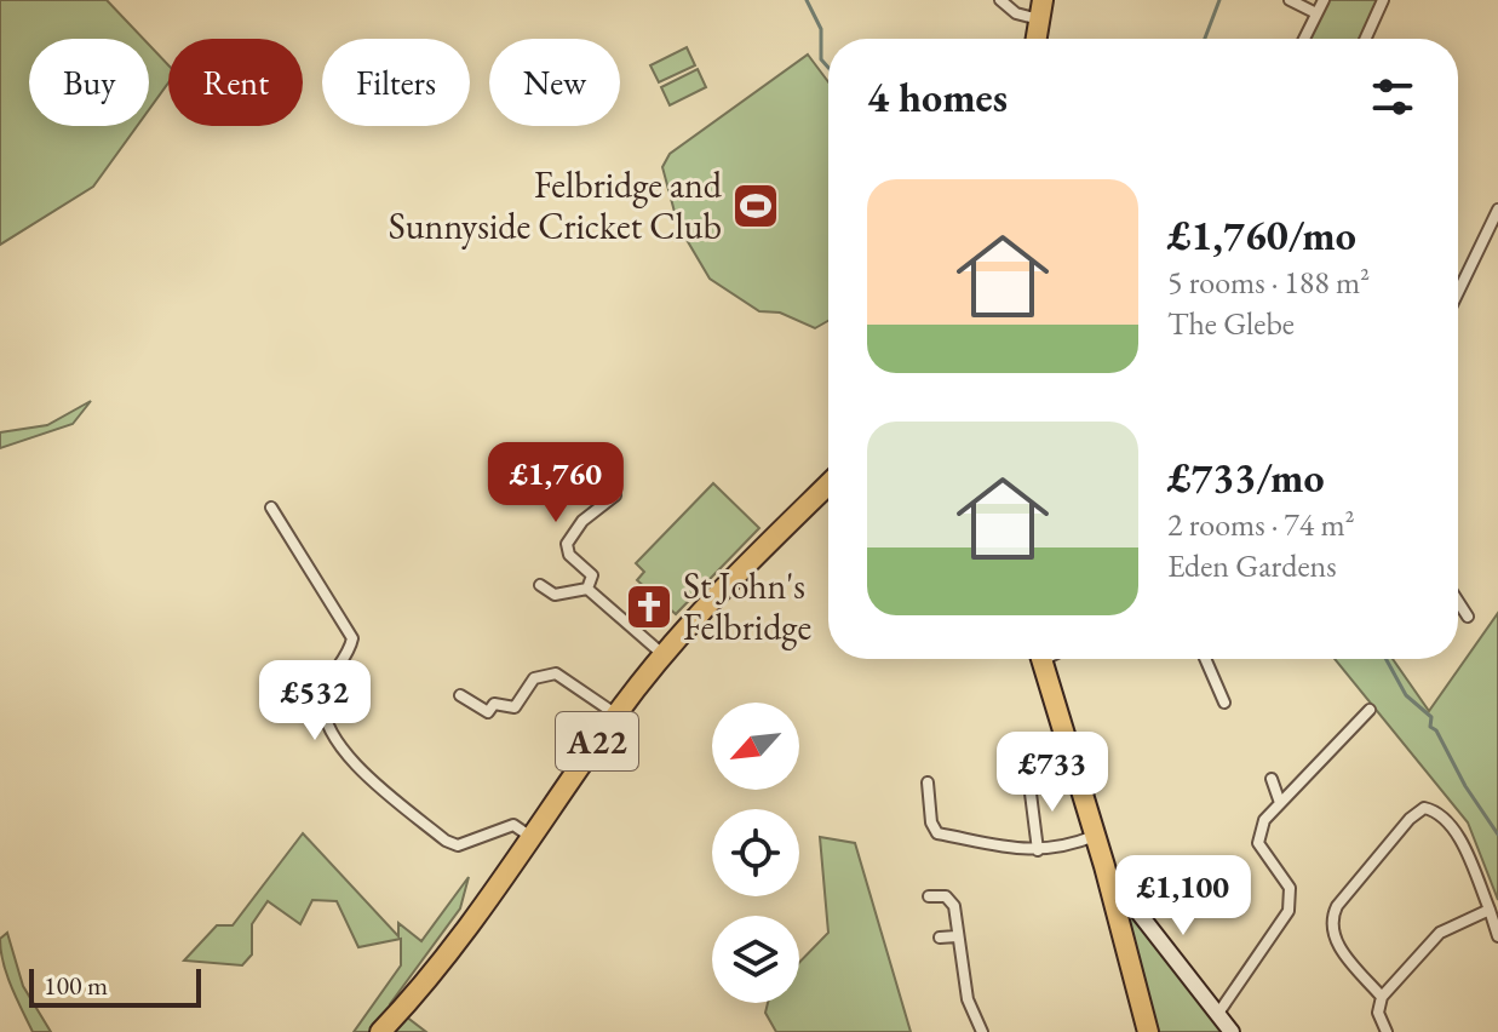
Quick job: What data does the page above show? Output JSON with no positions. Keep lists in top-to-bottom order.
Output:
{
  "streets": {
    "highway": ["A22"]
  },
  "places": {
    "sports": ["Felbridge and Sunnyside Cricket Club"],
    "church": ["St John's Felbridge"]
  },
  "scale_bar": "100 m",
  "north": "bottom left",
  "page": {
    "chip": [
      "Buy",
      "Rent",
      "Filters",
      "New"
    ],
    "heading": "4 homes",
    "list": [
      {
        "name": "£1,760/mo",
        "note": "5 rooms · 188 m² · The Glebe"
      },
      {
        "name": "£733/mo",
        "note": "2 rooms · 74 m² · Eden Gardens"
      }
    ],
    "price": [
      "£1,760",
      "£532",
      "£733",
      "£1,100"
    ],
    "scale": "100 m"
  }
}
